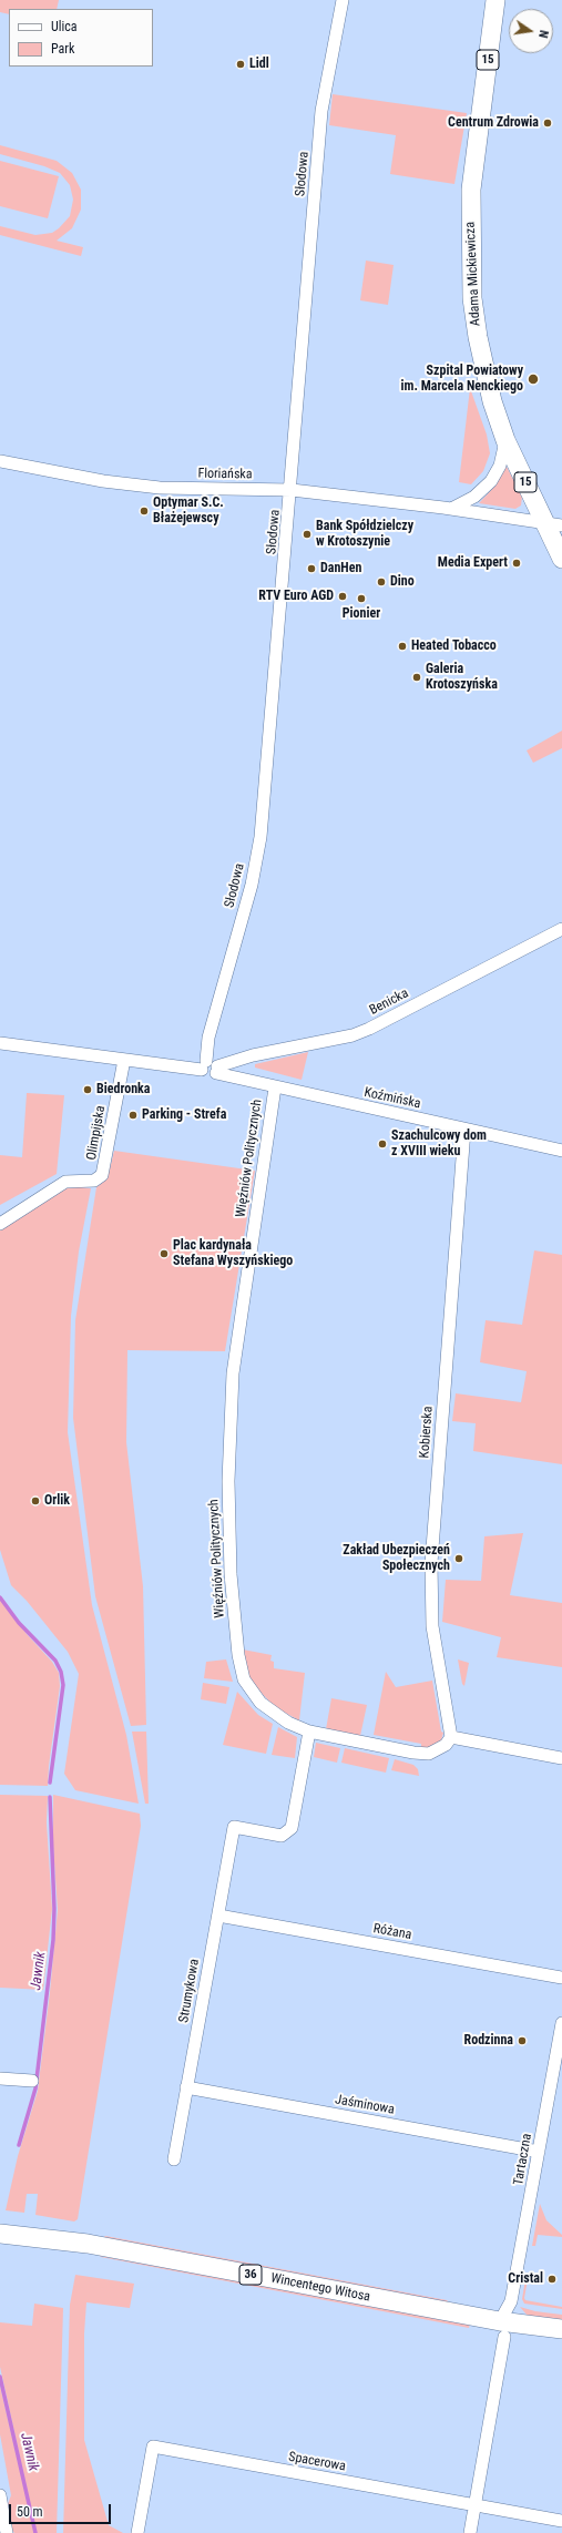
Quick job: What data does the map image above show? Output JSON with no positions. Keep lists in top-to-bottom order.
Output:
{
  "streets": {
    "main road": [
      "15",
      "Adama Mickiewicza",
      "36",
      "Wincentego Witosa"
    ],
    "street": [
      "Słodowa",
      "Floriańska",
      "Benicka",
      "Koźmińska",
      "Olimpijska",
      "Więźniów Politycznych",
      "Kobierska",
      "Różana",
      "Strumykowa",
      "Jaśminowa",
      "Tartaczna",
      "Spacerowa"
    ]
  },
  "crossings": [
    ["Słodowa", "Floriańska"],
    ["Słodowa", "Benicka"],
    ["Słodowa", "Koźmińska"],
    ["Adama Mickiewicza", "Floriańska"],
    ["Benicka", "Koźmińska"],
    ["Koźmińska", "Olimpijska"],
    ["Koźmińska", "Więźniów Politycznych"],
    ["Koźmińska", "Kobierska"],
    ["Więźniów Politycznych", "Kobierska"],
    ["Więźniów Politycznych", "Strumykowa"],
    ["Różana", "Strumykowa"],
    ["Strumykowa", "Jaśminowa"],
    ["Jaśminowa", "Tartaczna"],
    ["Tartaczna", "Wincentego Witosa"],
    ["Tartaczna", "Spacerowa"]
  ],
  "water": ["Jawnik"],
  "places": [
    "Lidl",
    "Centrum Zdrowia",
    "Szpital Powiatowy im. Marcela Nenckiego",
    "Optymar S.C. Błażejewscy",
    "Bank Spółdzielczy w Krotoszynie",
    "Media Expert",
    "DanHen",
    "Dino",
    "RTV Euro AGD",
    "Pionier",
    "Heated Tobacco",
    "Galeria Krotoszyńska",
    "Biedronka",
    "Parking - Strefa",
    "Szachulcowy dom z XVIII wieku",
    "Plac kardynała Stefana Wyszyńskiego",
    "Orlik",
    "Zakład Ubezpieczeń Społecznych",
    "Rodzinna",
    "Cristal"
  ],
  "legend": ["Ulica", "Park"],
  "scale_bar": "50 m",
  "north": "right"
}
